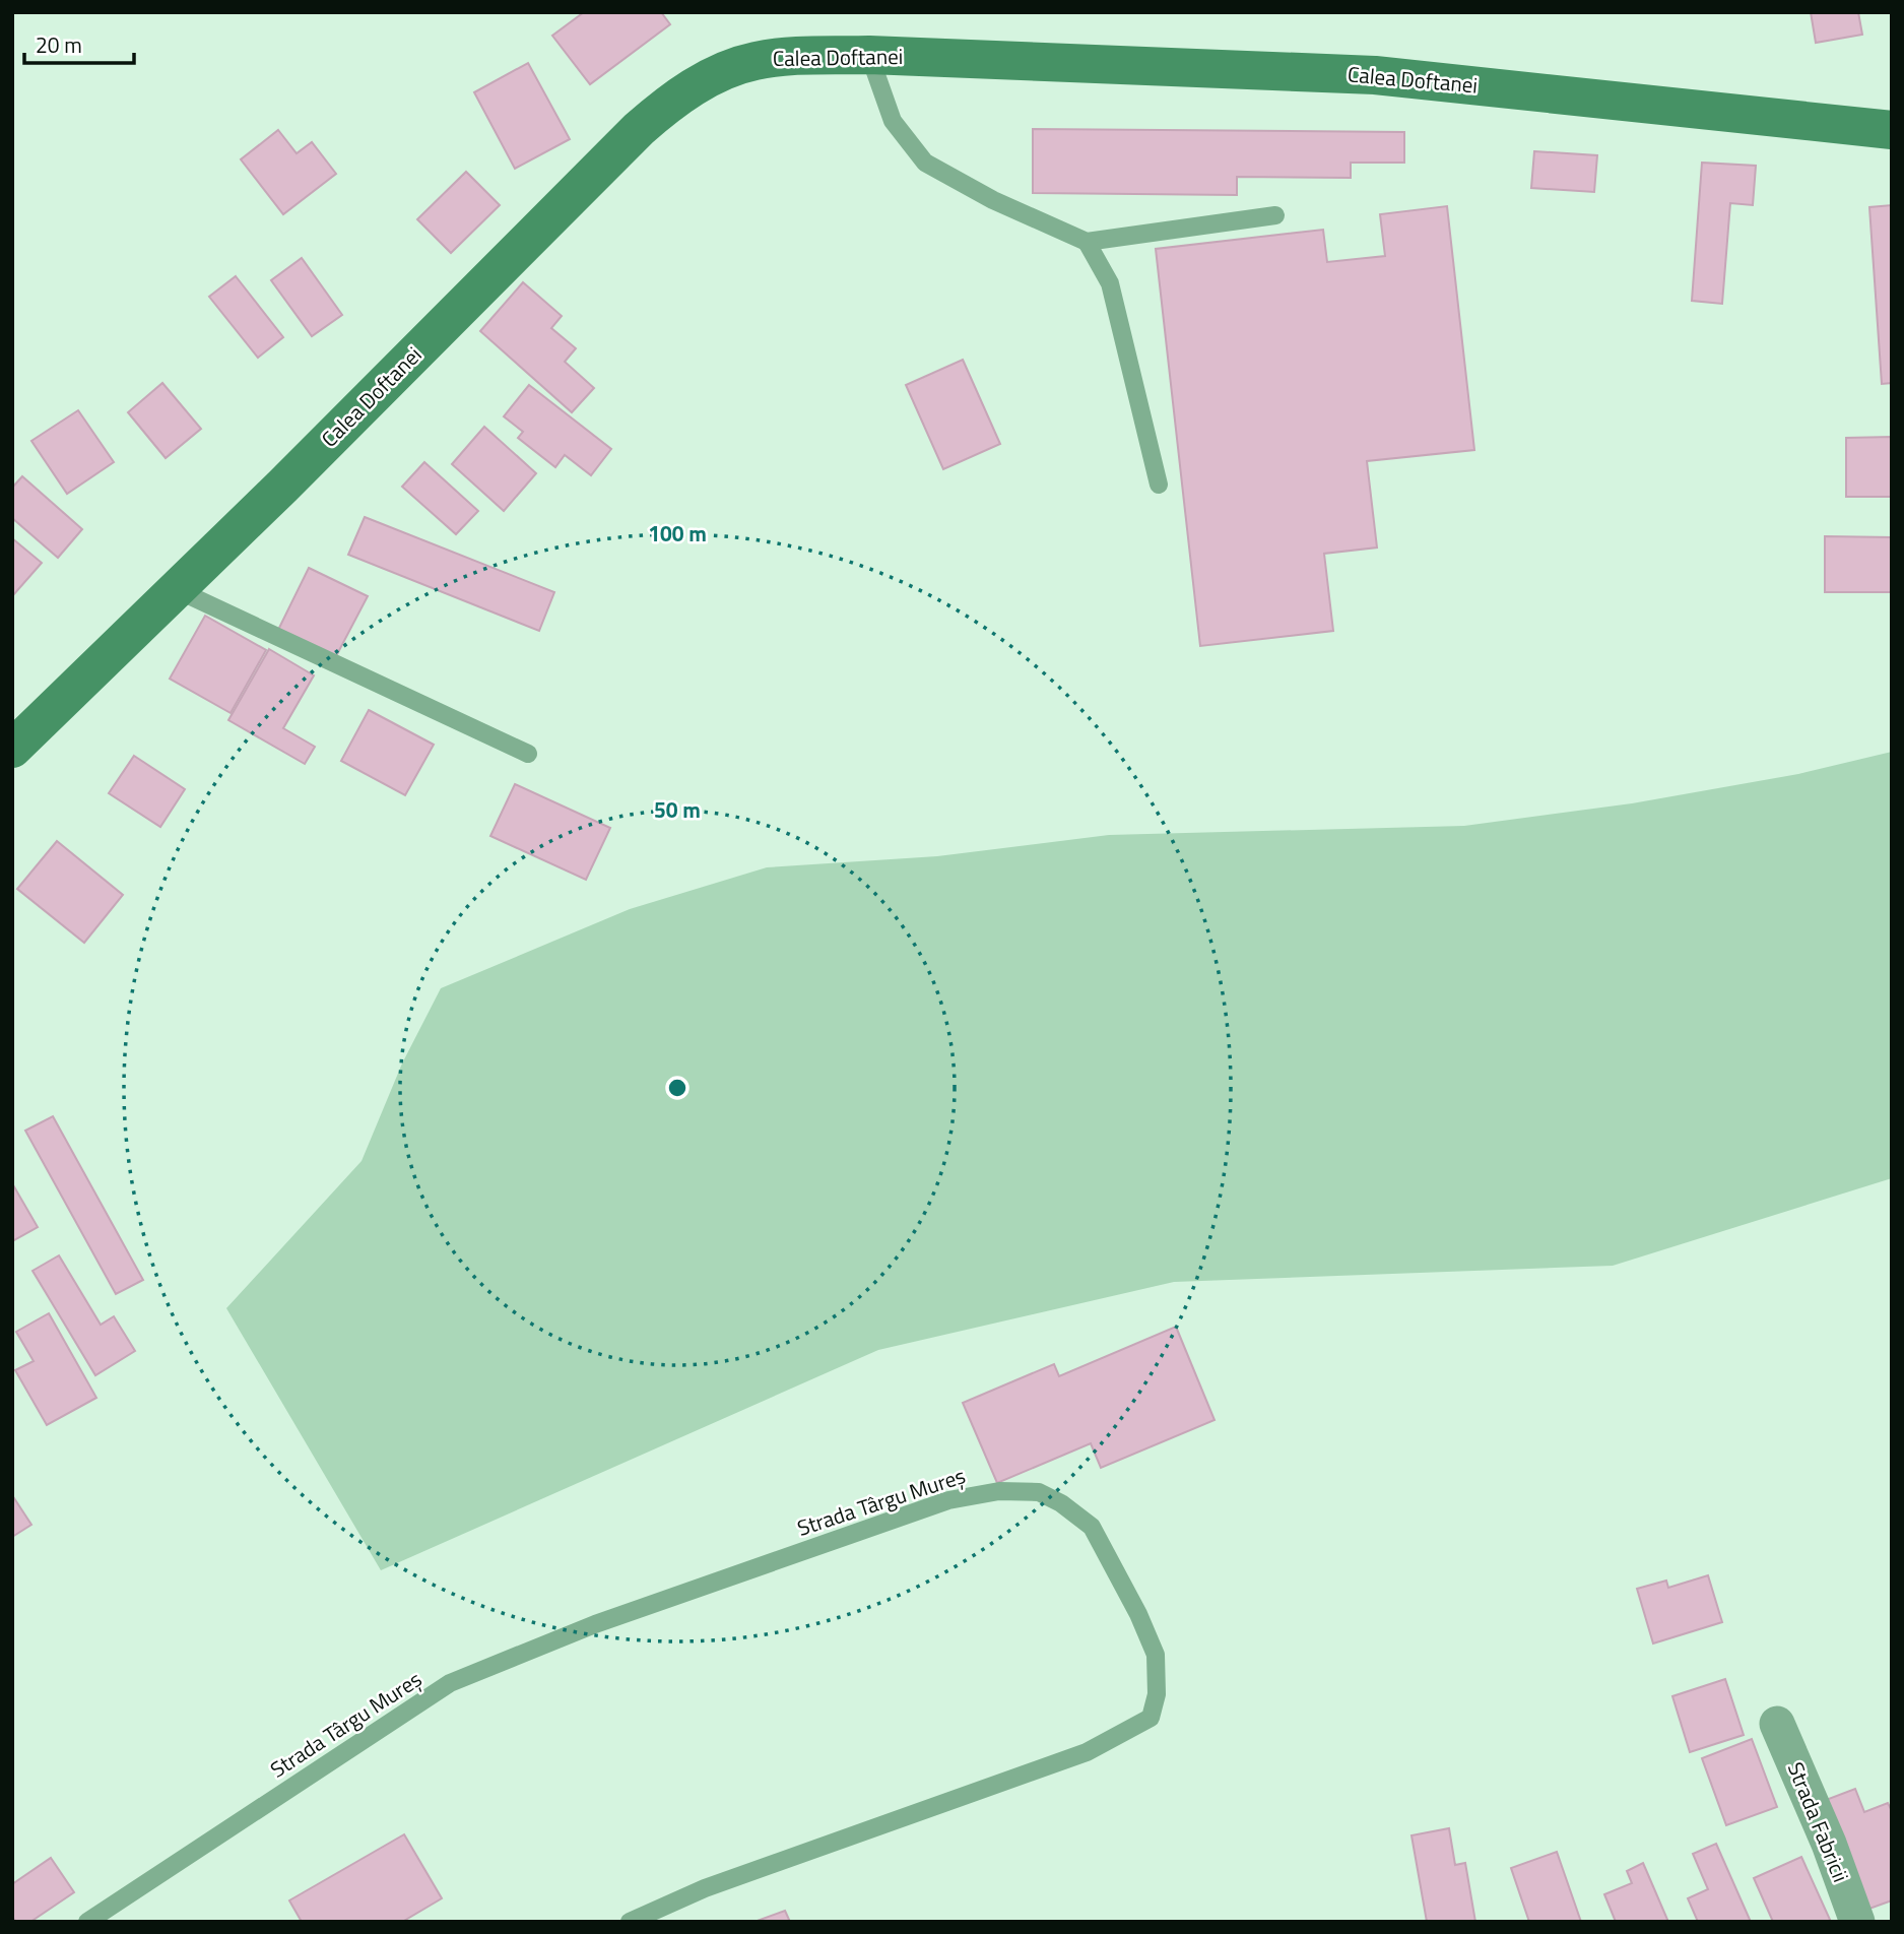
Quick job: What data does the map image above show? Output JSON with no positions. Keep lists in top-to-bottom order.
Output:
{
  "streets": {
    "main road": ["Calea Doftanei"],
    "street": ["Strada Fabricii"],
    "lane": ["Strada Târgu Mureș"]
  },
  "scale_bar": "20 m",
  "rings": ["100 m", "50 m"]
}
